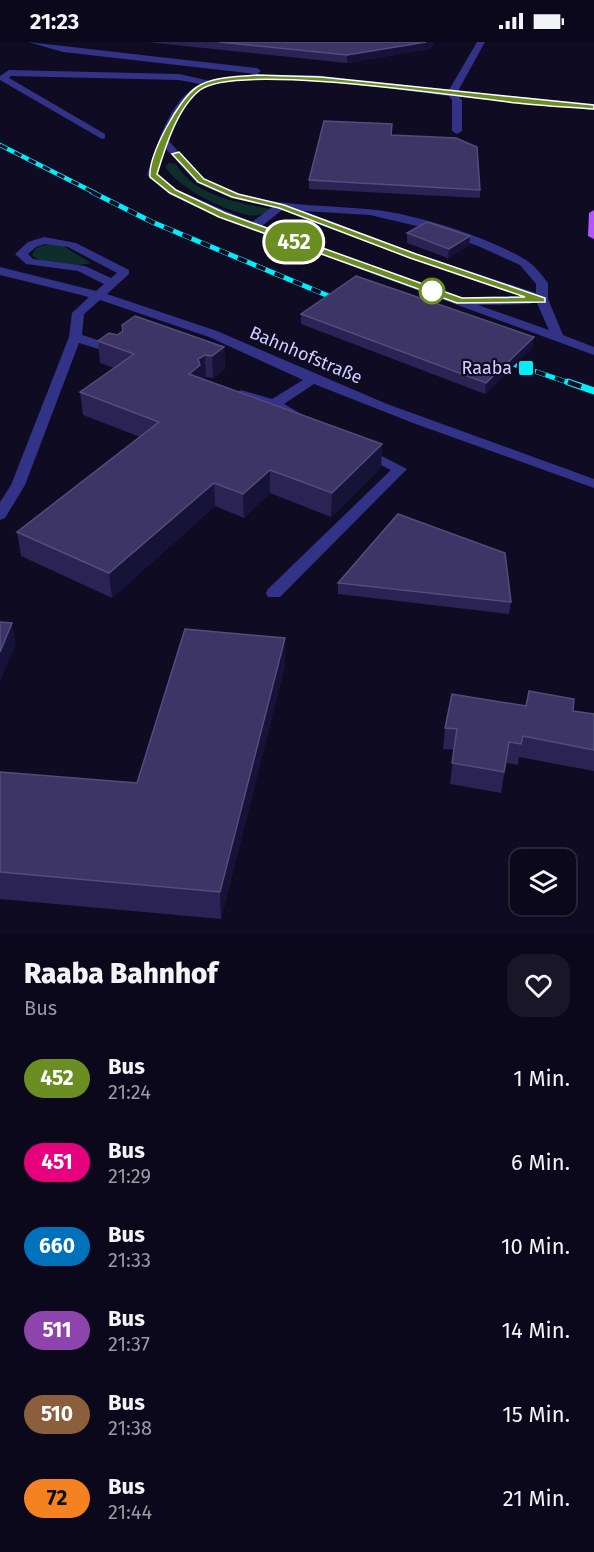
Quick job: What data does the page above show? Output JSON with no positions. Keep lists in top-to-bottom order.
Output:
{
  "streets": {
    "street": ["Bahnhofstraße"]
  },
  "places": {
    "transit": ["Raaba"]
  },
  "lines": ["bus line 452"],
  "page": {
    "status": "21:23",
    "on_map": "452",
    "heading": ["Raaba Bahnhof", "Bus"],
    "list": [
      {
        "mark": "452",
        "name": "Bus",
        "note": "21:24",
        "value": "1 Min."
      },
      {
        "mark": "451",
        "name": "Bus",
        "note": "21:29",
        "value": "6 Min."
      },
      {
        "mark": "660",
        "name": "Bus",
        "note": "21:33",
        "value": "10 Min."
      },
      {
        "mark": "511",
        "name": "Bus",
        "note": "21:37",
        "value": "14 Min."
      },
      {
        "mark": "510",
        "name": "Bus",
        "note": "21:38",
        "value": "15 Min."
      },
      {
        "mark": "72",
        "name": "Bus",
        "note": "21:44",
        "value": "21 Min."
      }
    ]
  }
}
